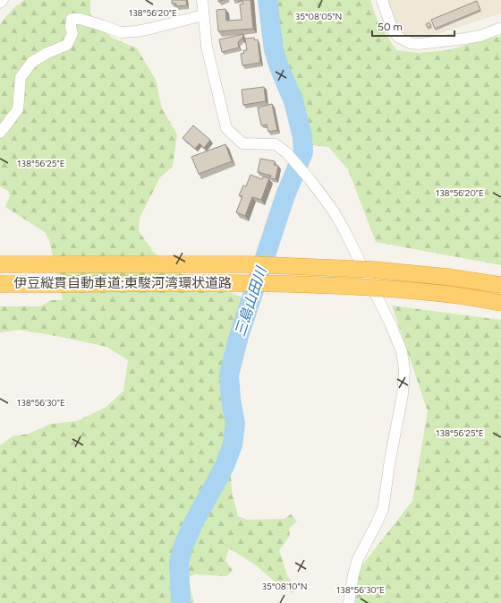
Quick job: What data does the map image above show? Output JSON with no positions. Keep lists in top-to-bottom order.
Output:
{
  "streets": {
    "highway": ["伊豆縦貫自動車道;東駿河湾環状道路"]
  },
  "water": ["三島山田川"],
  "scale_bar": "50 m",
  "coordinates": [
    "138°56'20\"E",
    "35°08'05\"N",
    "138°56'25\"E",
    "138°56'30\"E",
    "35°08'10\"N"
  ]
}
